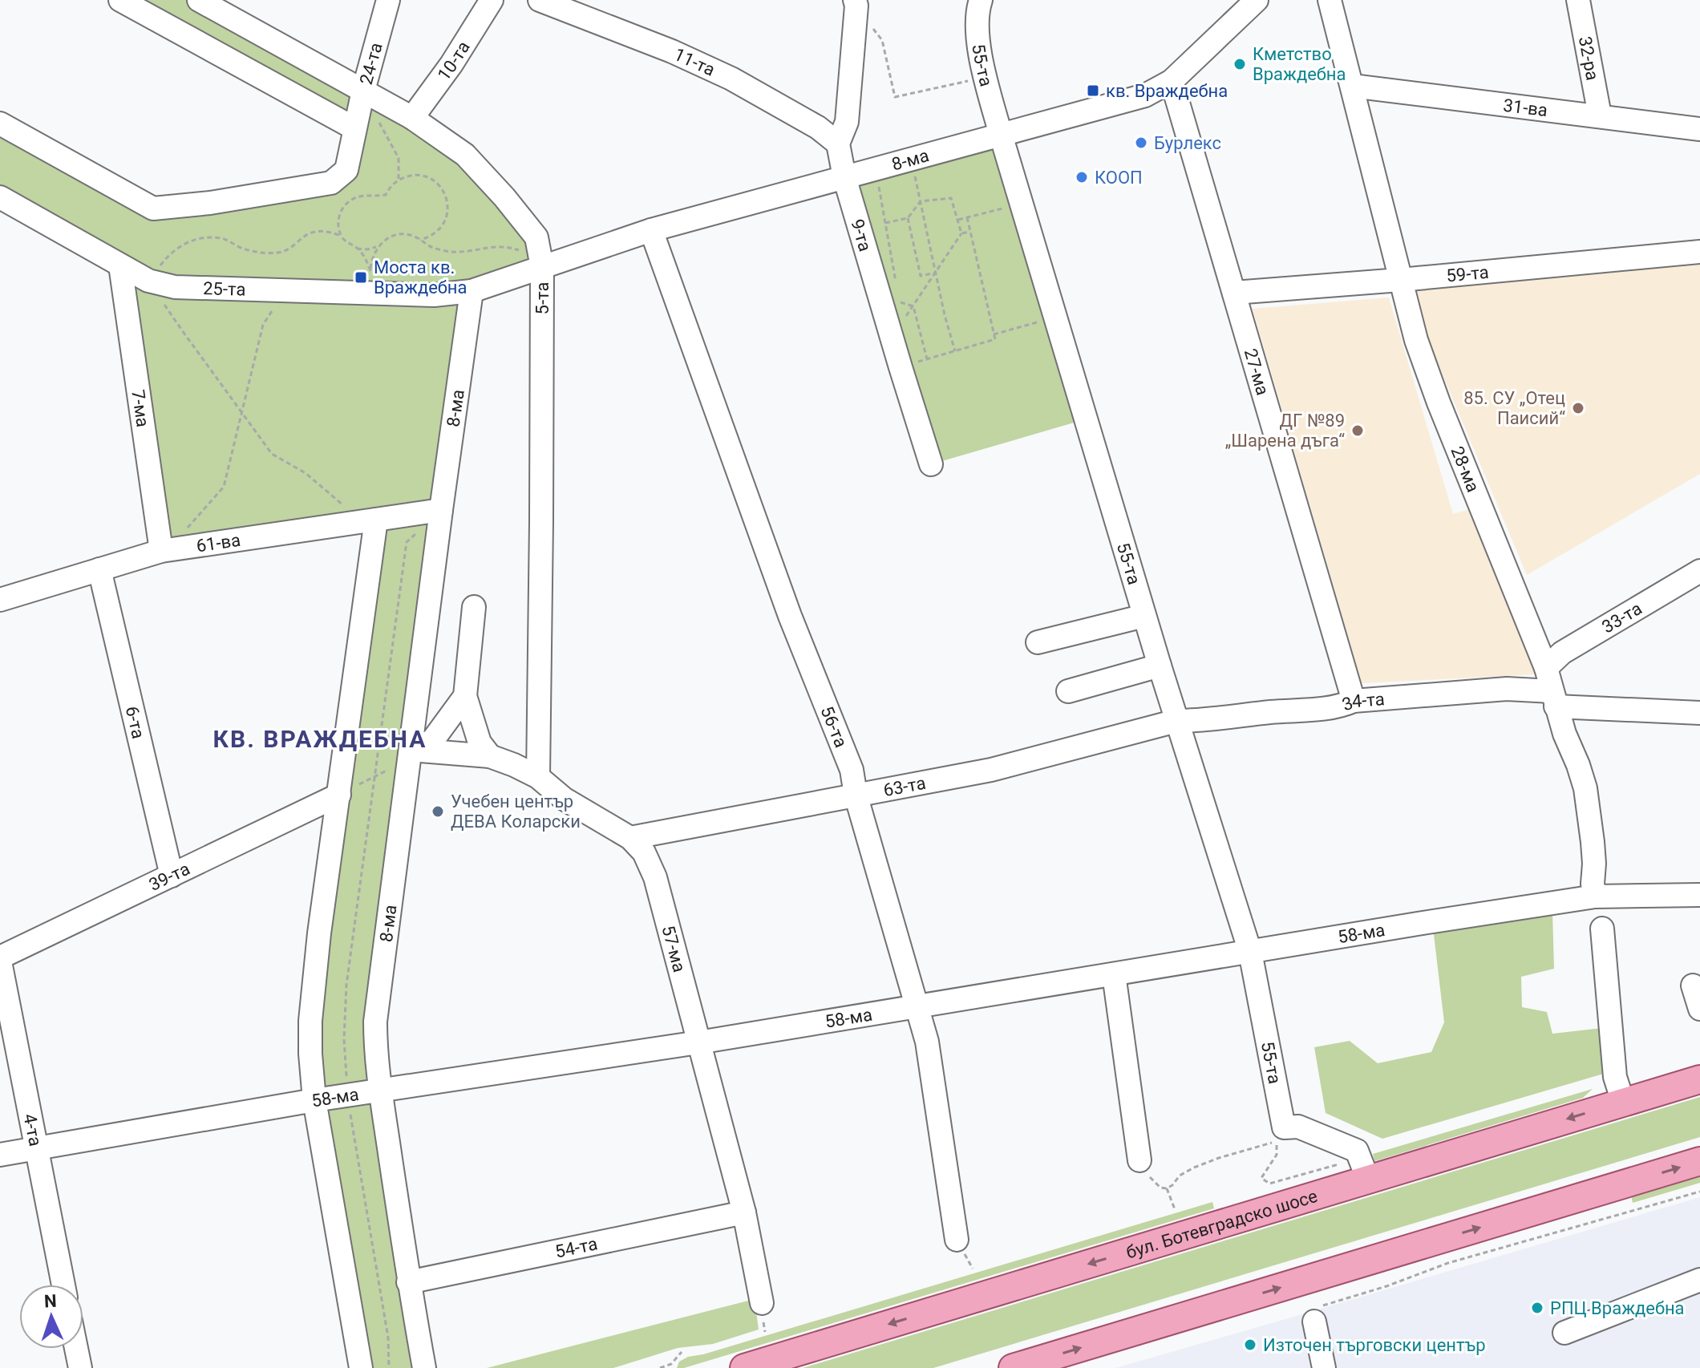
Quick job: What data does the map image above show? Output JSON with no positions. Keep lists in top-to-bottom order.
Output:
{
  "streets": {
    "main road": ["бул. Ботевградско шосе"],
    "street": [
      "32-ра",
      "10-та",
      "11-та",
      "24-та",
      "55-та",
      "31-ва",
      "8-ма",
      "9-та",
      "59-та",
      "25-та",
      "5-та",
      "27-ма",
      "7-ма",
      "28-ма",
      "61-ва",
      "33-та",
      "34-та",
      "6-та",
      "56-та",
      "63-та",
      "39-та",
      "58-ма",
      "57-ма",
      "4-та",
      "54-та"
    ]
  },
  "crossings": [
    ["32-ра", "31-ва"],
    ["10-та", "5-та"],
    ["11-та", "9-та"],
    ["24-та", "5-та"],
    ["55-та", "8-ма"],
    ["55-та", "34-та"],
    ["55-та", "63-та"],
    ["55-та", "58-ма"],
    ["31-ва", "28-ма"],
    ["8-ма", "9-та"],
    ["8-ма", "25-та"],
    ["8-ма", "5-та"],
    ["8-ма", "27-ма"],
    ["8-ма", "61-ва"],
    ["8-ма", "56-та"],
    ["8-ма", "58-ма"],
    ["8-ма", "57-ма"],
    ["8-ма", "54-та"],
    ["59-та", "27-ма"],
    ["59-та", "28-ма"],
    ["25-та", "7-ма"],
    ["5-та", "57-ма"],
    ["27-ма", "34-та"],
    ["7-ма", "61-ва"],
    ["28-ма", "33-та"],
    ["28-ма", "34-та"],
    ["28-ма", "58-ма"],
    ["61-ва", "6-та"],
    ["34-та", "63-та"],
    ["6-та", "39-та"],
    ["56-та", "63-та"],
    ["56-та", "58-ма"],
    ["63-та", "57-ма"],
    ["39-та", "4-та"],
    ["58-ма", "57-ма"],
    ["58-ма", "4-та"],
    ["57-ма", "54-та"]
  ],
  "districts": ["КВ. ВРАЖДЕБНА"],
  "places": {
    "other": [
      "Кметство Враждебна",
      "Бурлекс",
      "КООП",
      "85. СУ „Отец Паисий“",
      "ДГ №89 „Шарена дъга“",
      "Учебен център ДЕВА Коларски",
      "РПЦ Враждебна",
      "Източен търговски център"
    ],
    "transit": ["кв. Враждебна", "Моста кв. Враждебна"]
  },
  "north": "top"
}
